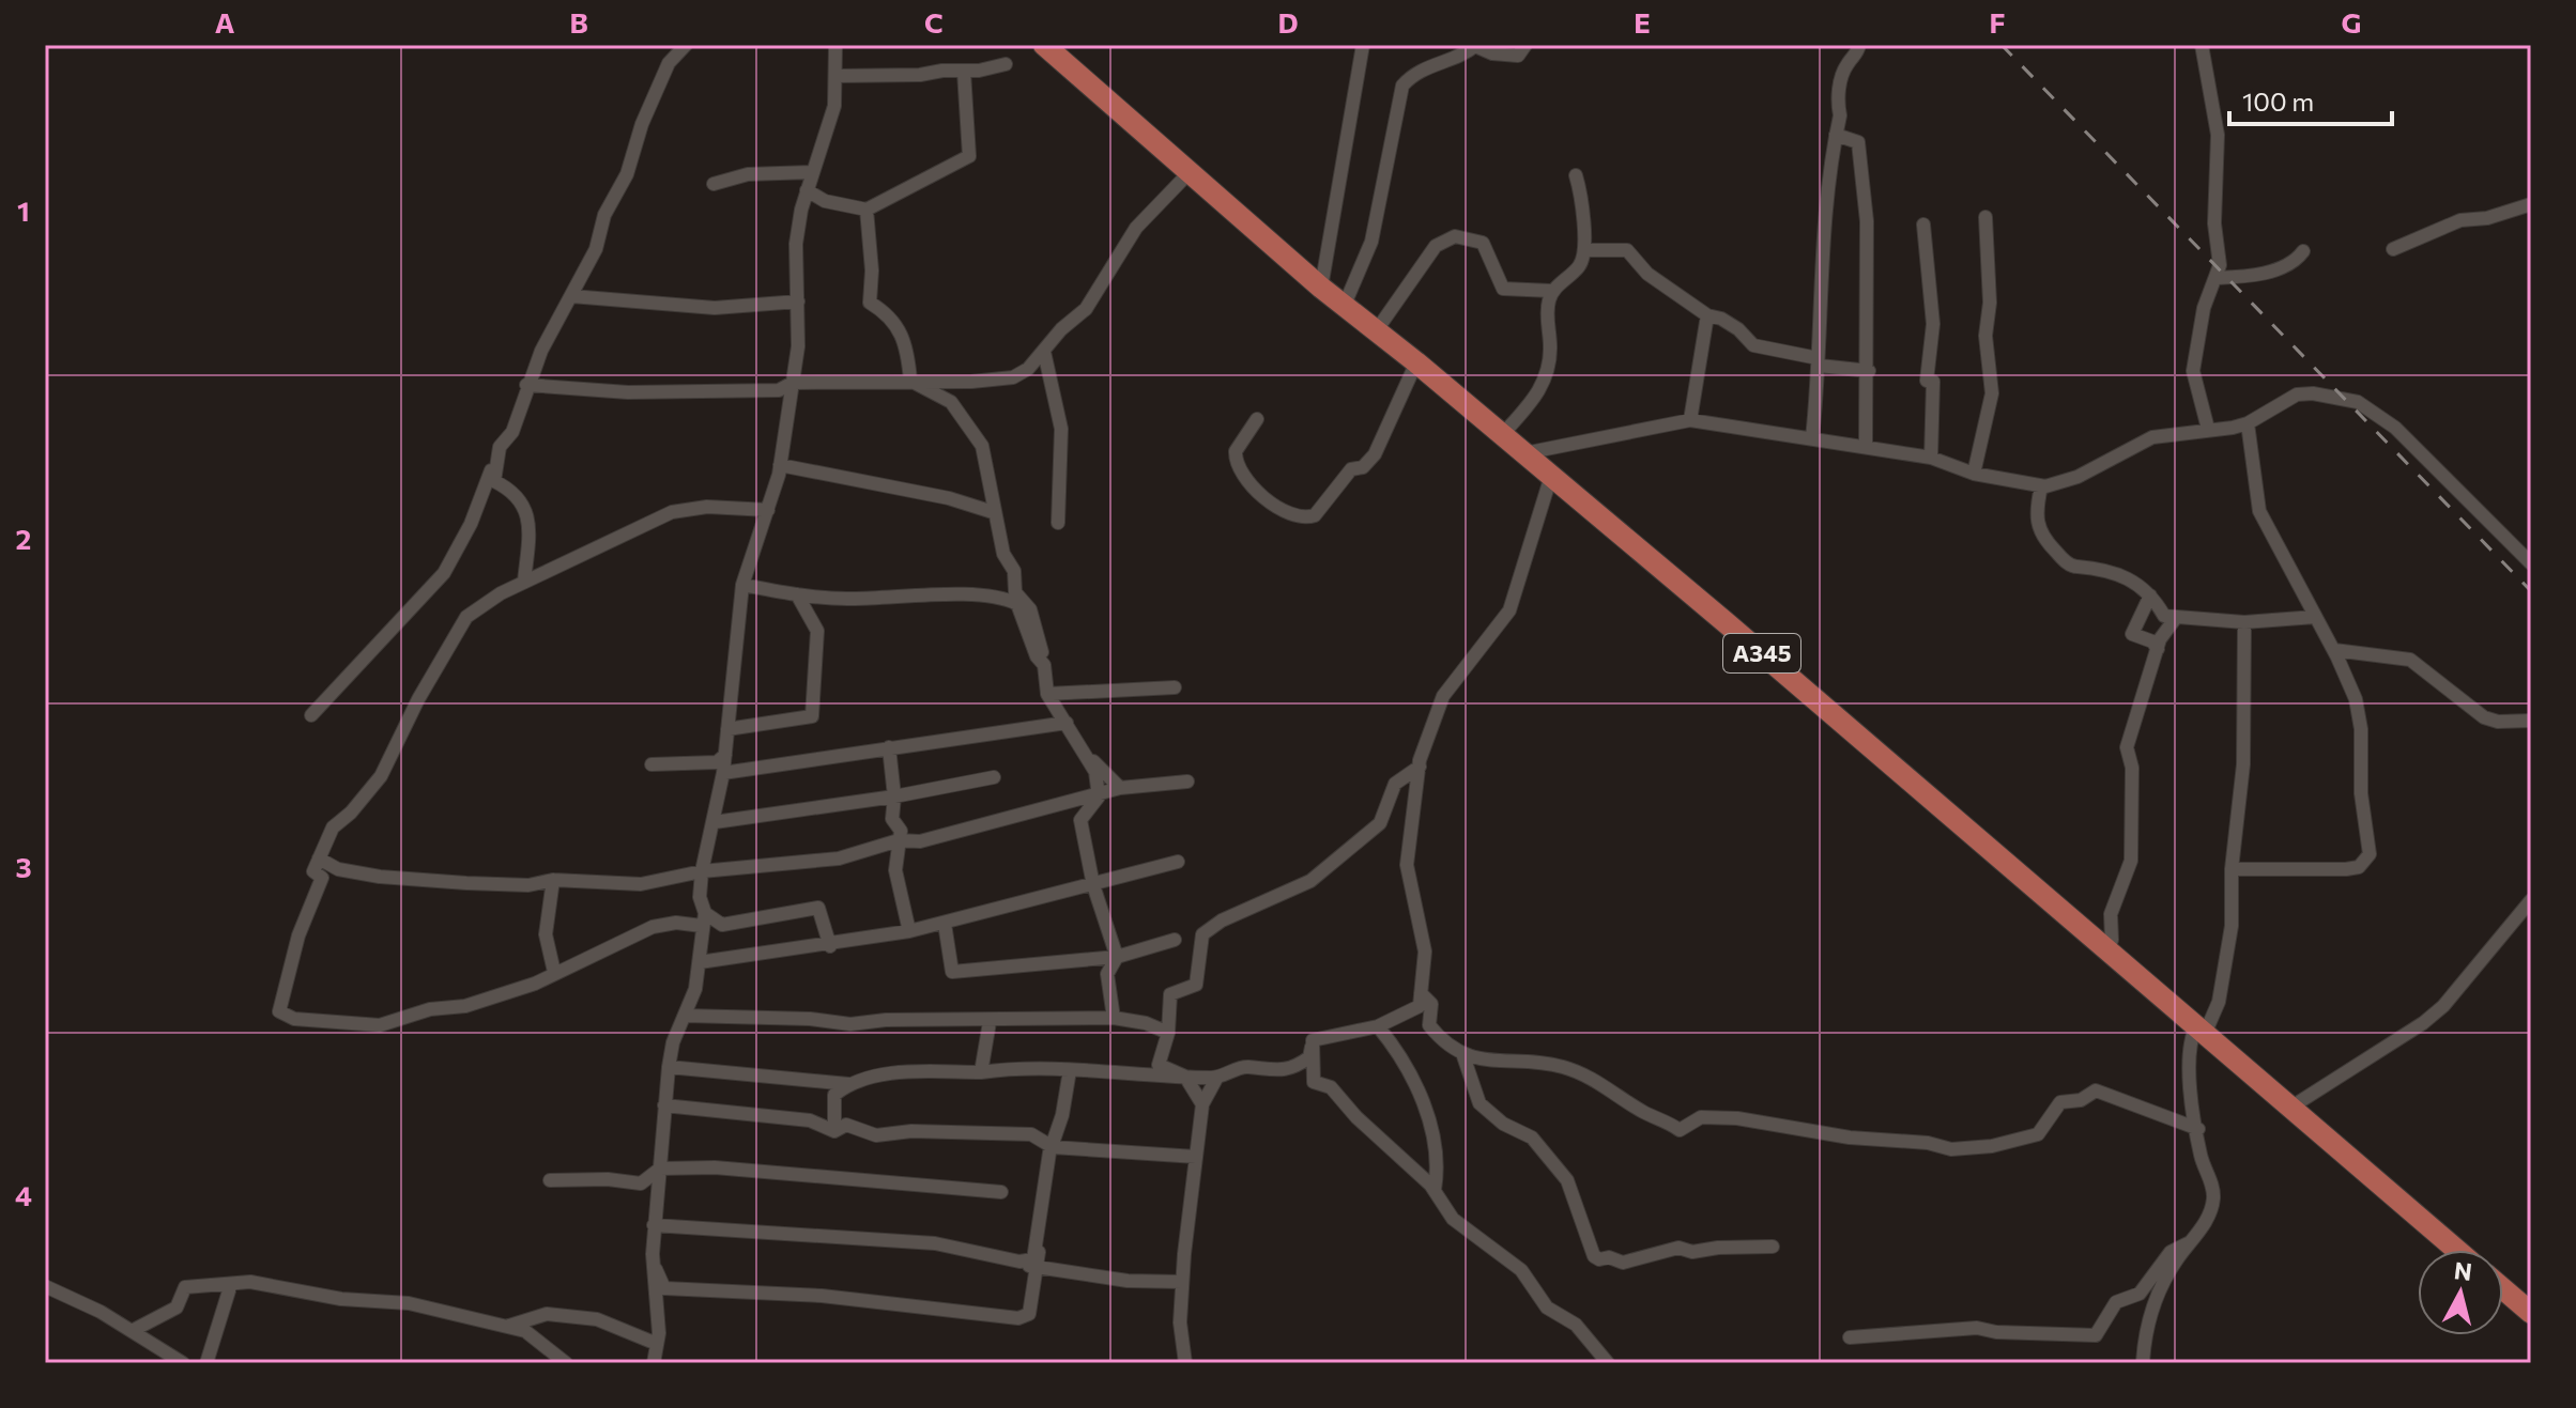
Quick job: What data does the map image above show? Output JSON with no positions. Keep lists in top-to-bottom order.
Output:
{
  "streets": {
    "highway": ["A345"]
  },
  "scale_bar": "100 m",
  "north": "top",
  "grid": {
    "columns": [
      "A",
      "B",
      "C",
      "D",
      "E",
      "F",
      "G"
    ],
    "rows": [
      "1",
      "2",
      "3",
      "4"
    ]
  }
}
